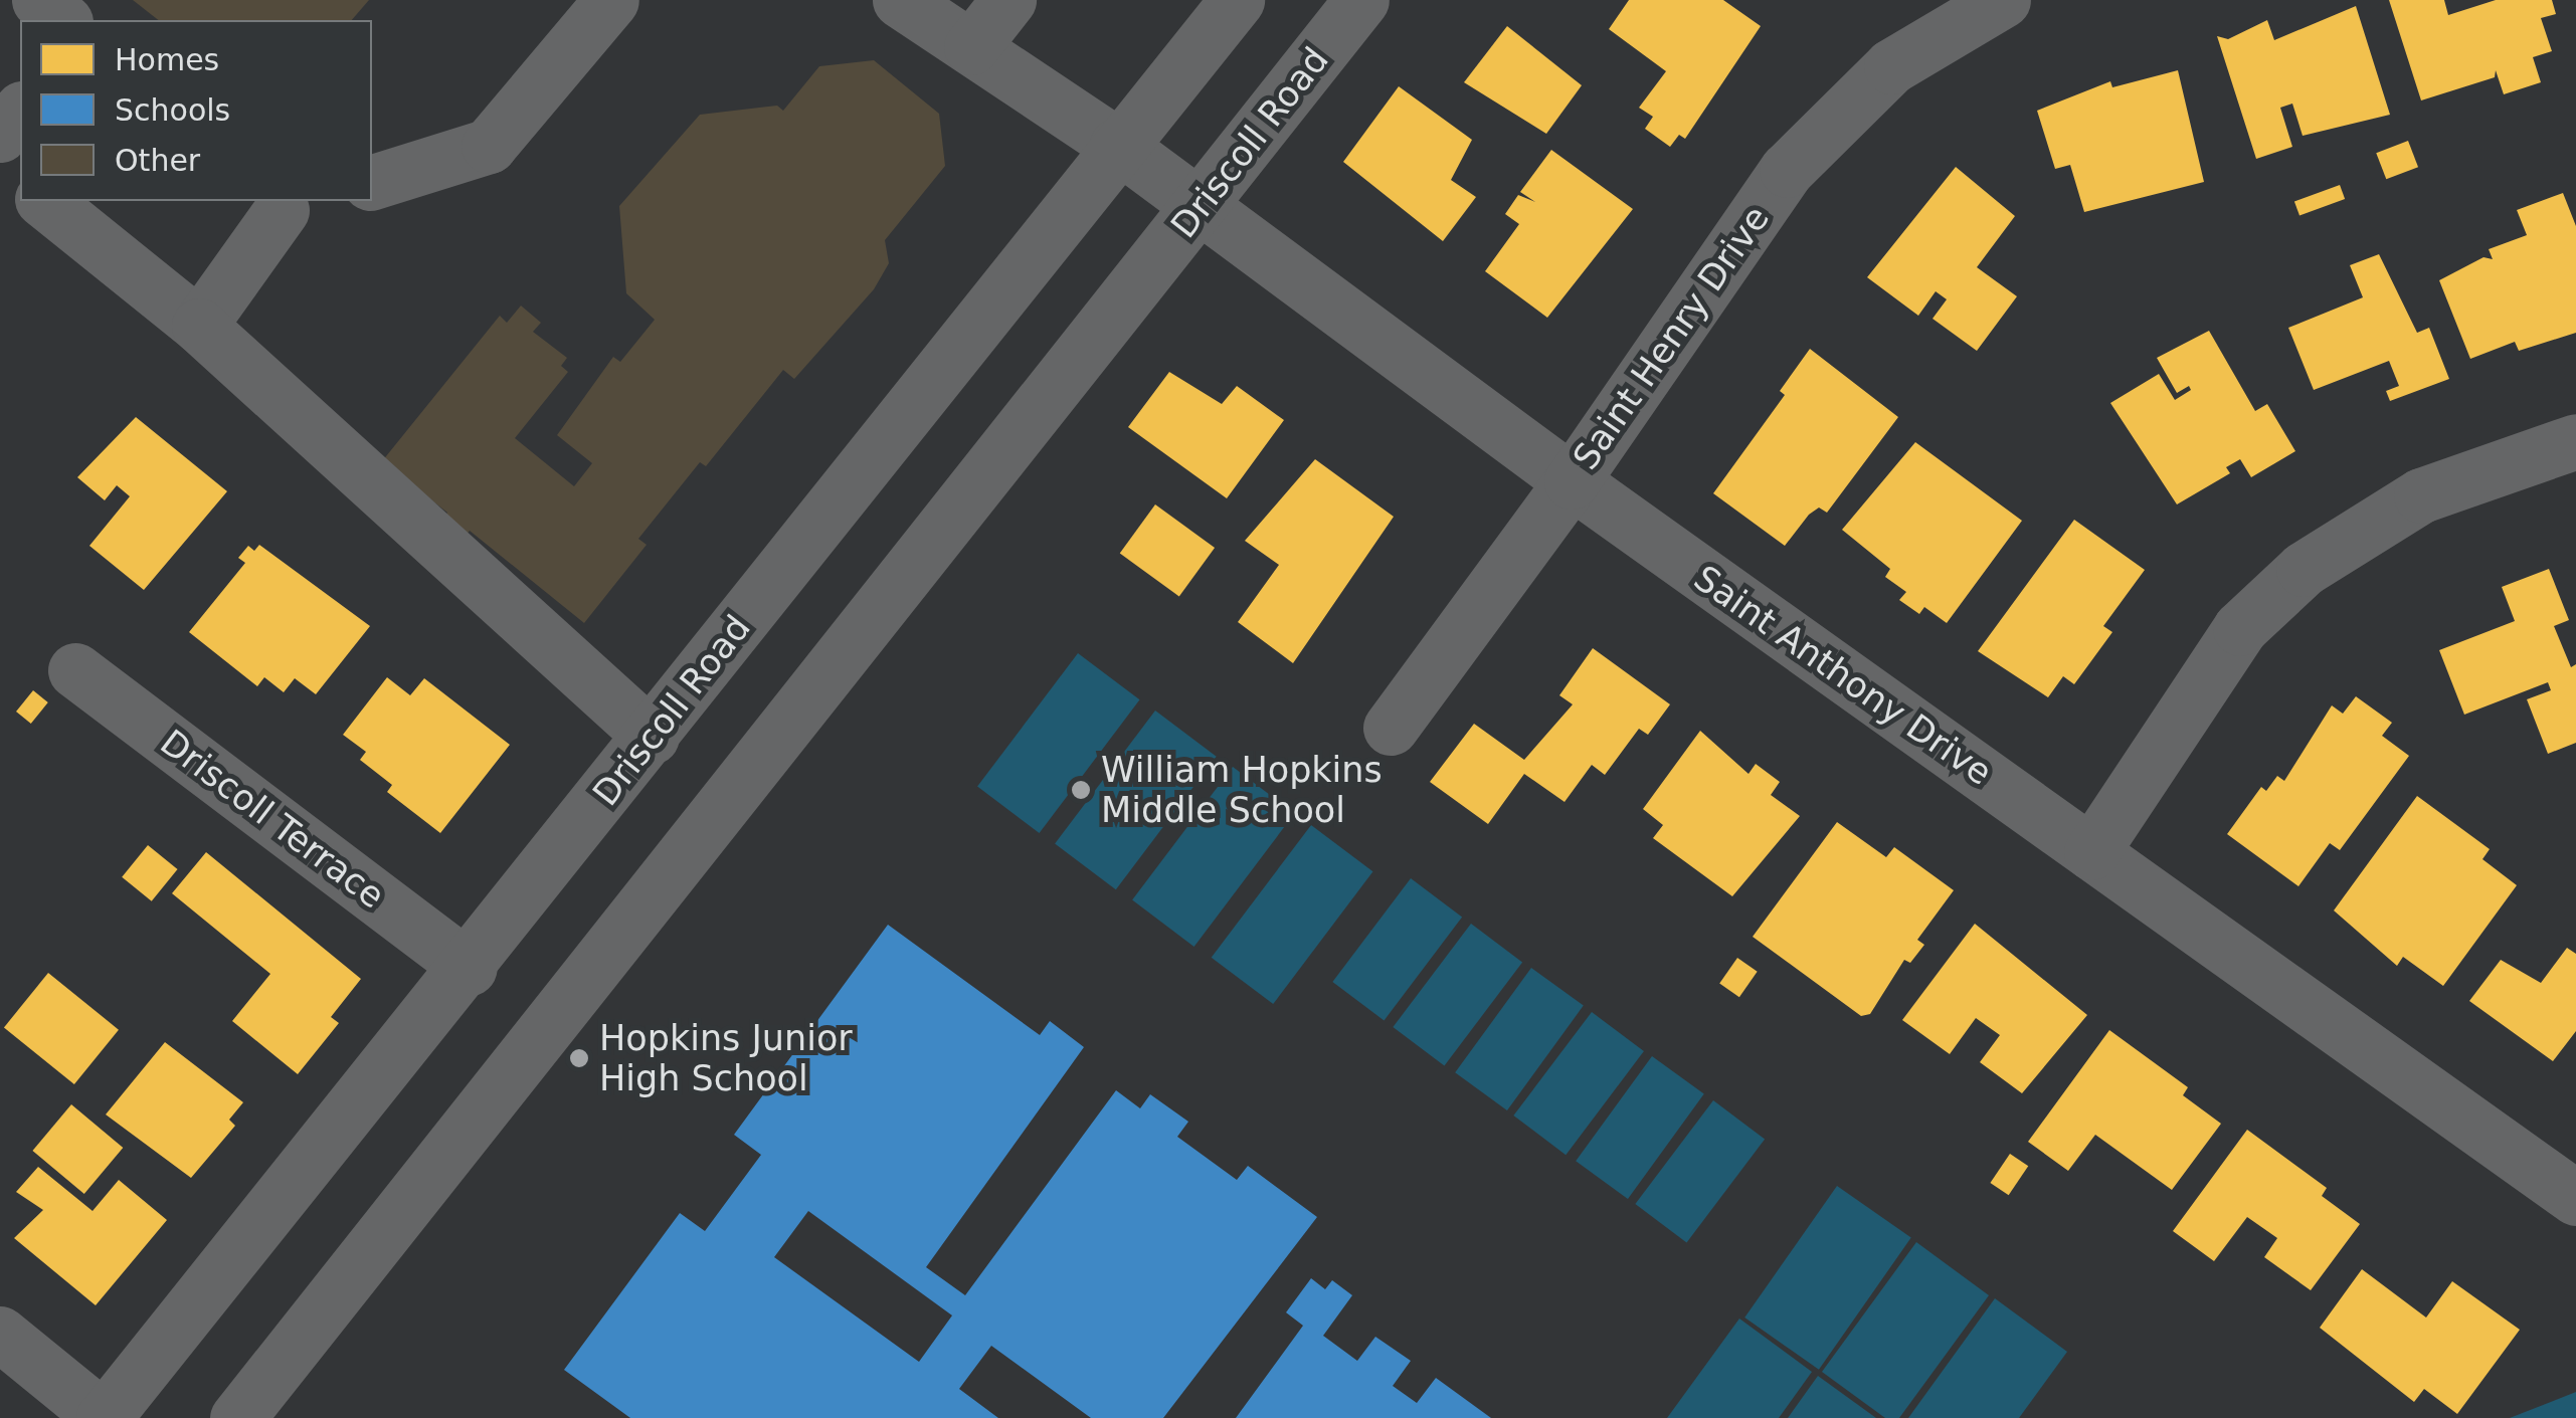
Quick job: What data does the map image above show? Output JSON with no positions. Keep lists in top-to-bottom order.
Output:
{
  "streets": {
    "street": [
      "Driscoll Road",
      "Saint Henry Drive",
      "Saint Anthony Drive",
      "Driscoll Terrace"
    ]
  },
  "crossings": [
    ["Driscoll Road", "Saint Anthony Drive"],
    ["Driscoll Road", "Driscoll Terrace"],
    ["Saint Henry Drive", "Saint Anthony Drive"]
  ],
  "places": ["William Hopkins Middle School", "Hopkins Junior High School"],
  "legend": ["Homes", "Schools", "Other"]
}
